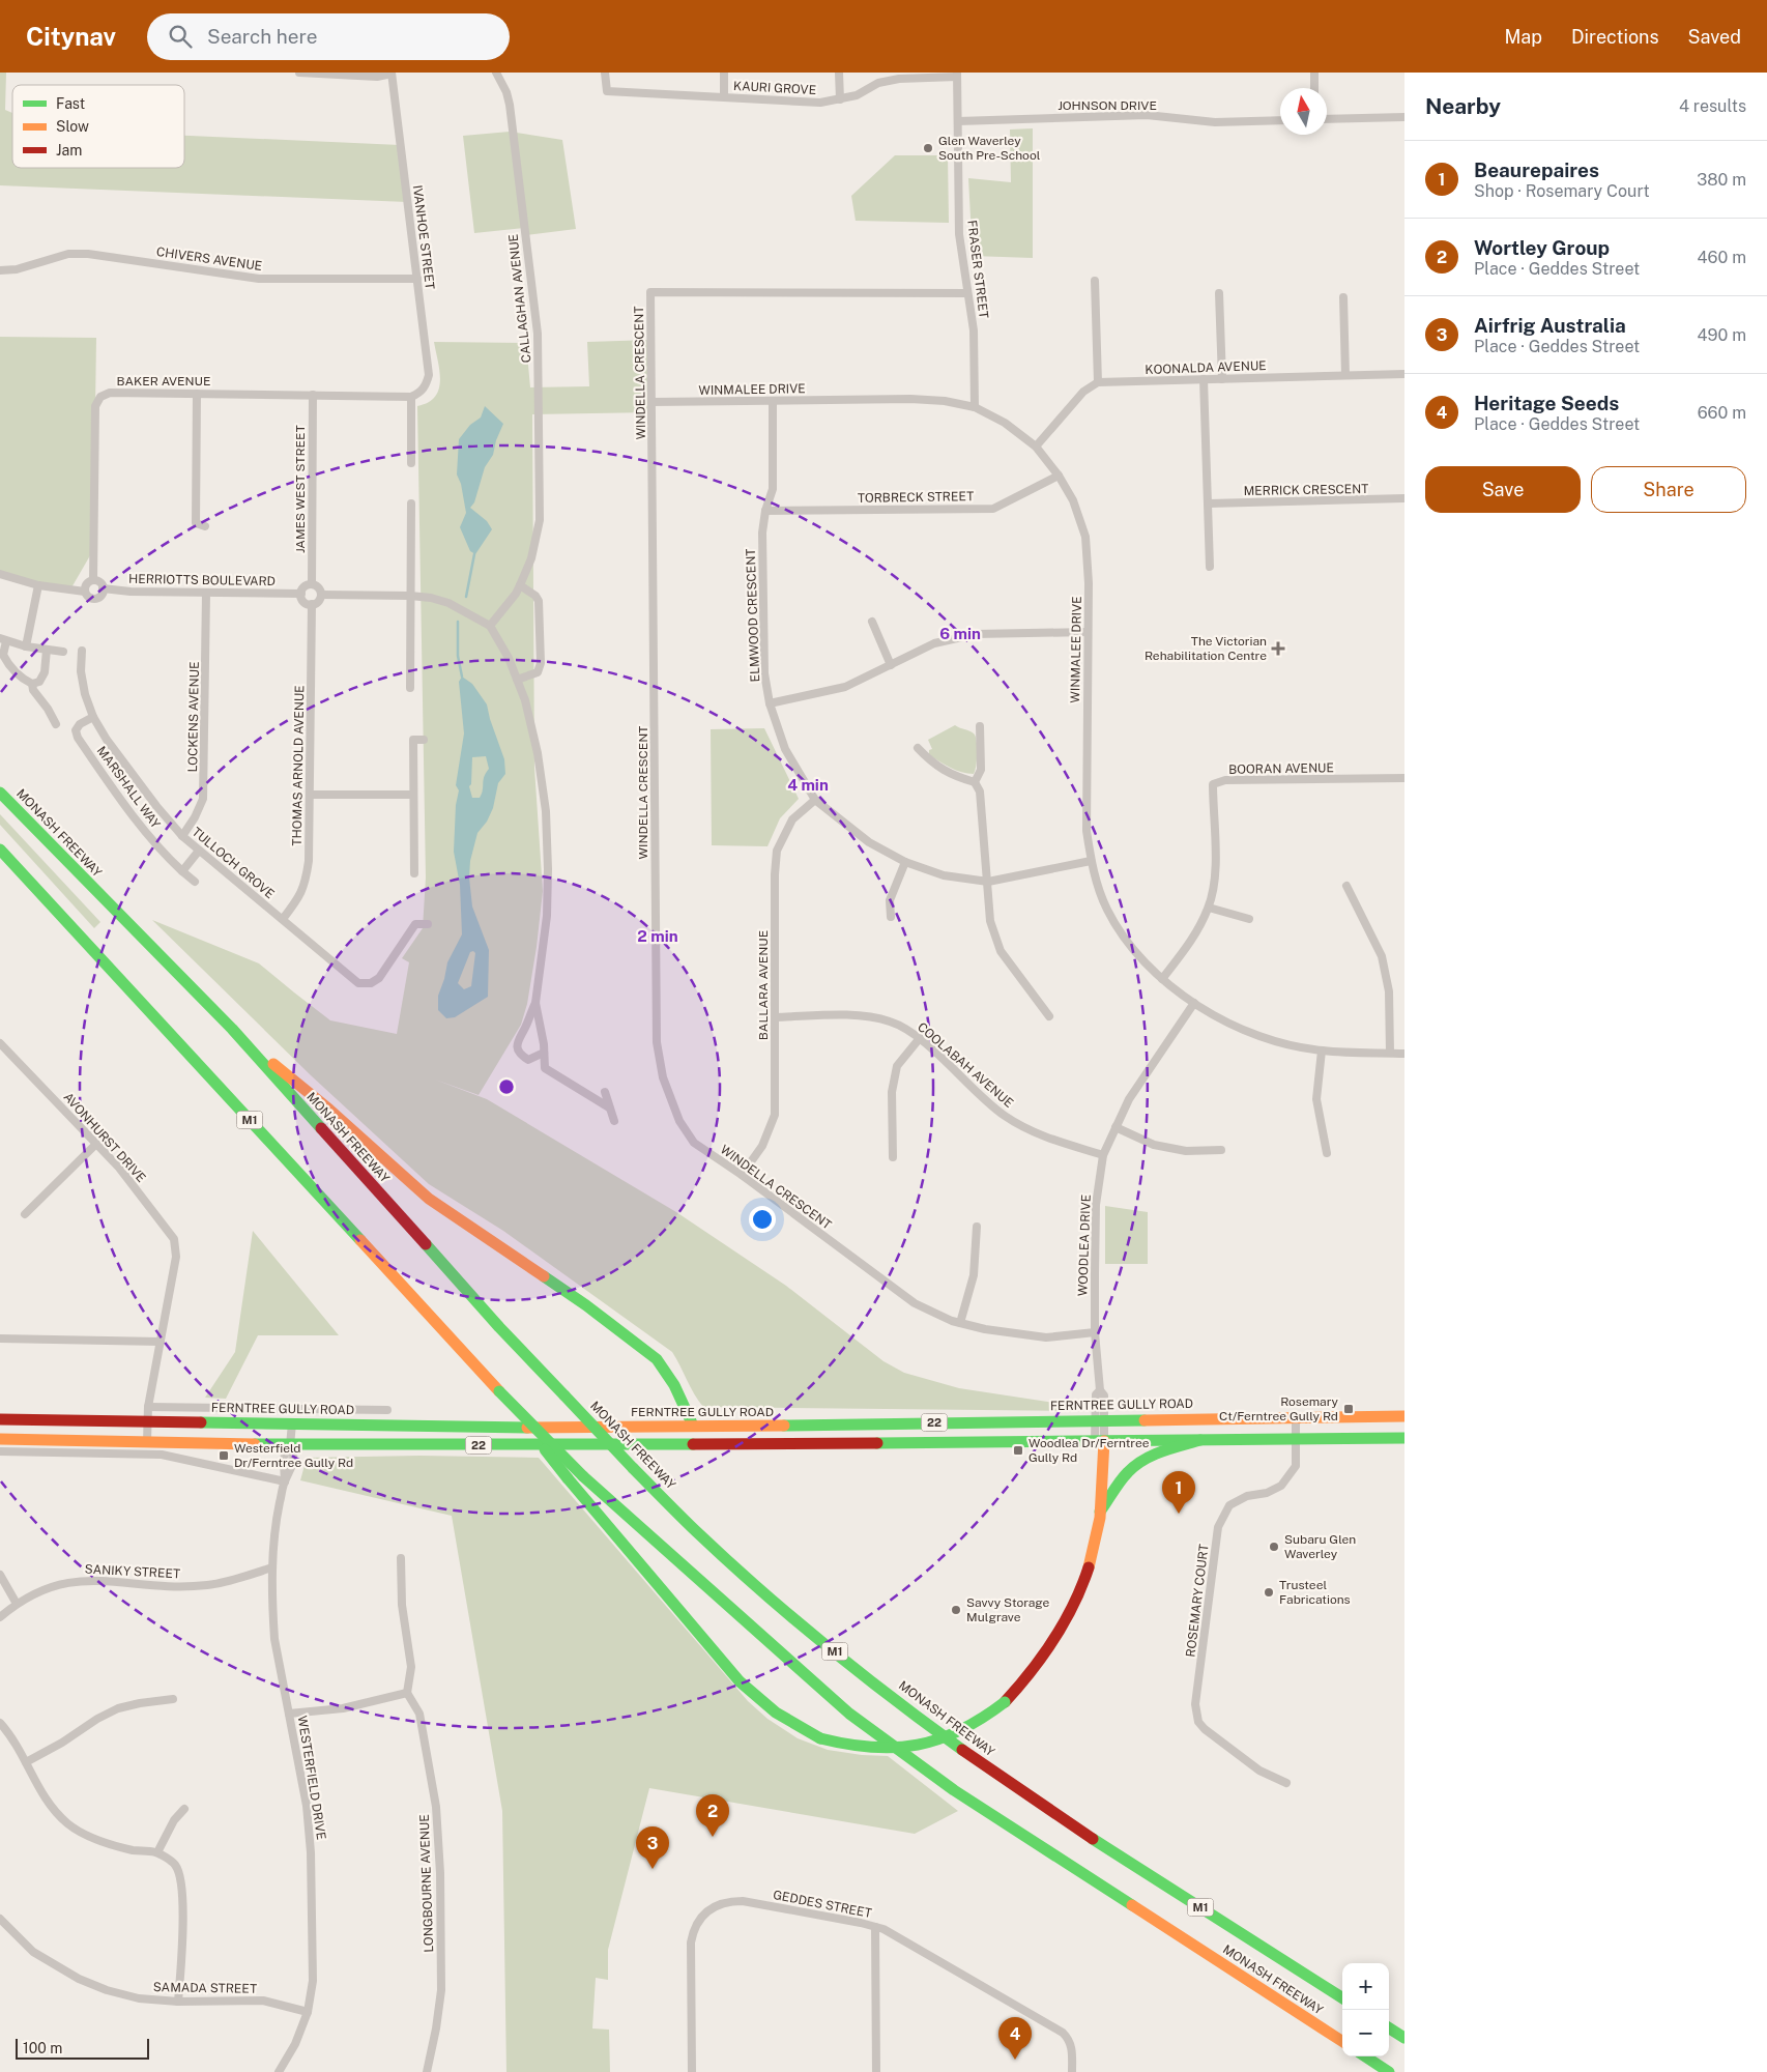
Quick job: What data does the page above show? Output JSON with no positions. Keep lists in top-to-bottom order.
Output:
{
  "streets": {
    "main road": [
      "MONASH FREEWAY",
      "M1",
      "FERNTREE GULLY ROAD",
      "22"
    ],
    "street": [
      "KAURI GROVE",
      "JOHNSON DRIVE",
      "IVANHOE STREET",
      "CHIVERS AVENUE",
      "FRASER STREET",
      "CALLAGHAN AVENUE",
      "KOONALDA AVENUE",
      "WINDELLA CRESCENT",
      "BAKER AVENUE",
      "WINMALEE DRIVE",
      "JAMES WEST STREET",
      "MERRICK CRESCENT",
      "TORBRECK STREET",
      "HERRIOTTS BOULEVARD",
      "ELMWOOD CRESCENT",
      "LOCKENS AVENUE",
      "THOMAS ARNOLD AVENUE",
      "BOORAN AVENUE",
      "MARSHALL WAY",
      "TULLOCH GROVE",
      "BALLARA AVENUE",
      "COOLABAH AVENUE",
      "AVONHURST DRIVE",
      "WOODLEA DRIVE",
      "SANIKY STREET",
      "ROSEMARY COURT",
      "WESTERFIELD DRIVE",
      "LONGBOURNE AVENUE",
      "GEDDES STREET",
      "SAMADA STREET"
    ]
  },
  "crossings": [
    ["KAURI GROVE", "FRASER STREET"],
    ["JOHNSON DRIVE", "FRASER STREET"],
    ["IVANHOE STREET", "CHIVERS AVENUE"],
    ["IVANHOE STREET", "BAKER AVENUE"],
    ["FRASER STREET", "WINDELLA CRESCENT"],
    ["FRASER STREET", "WINMALEE DRIVE"],
    ["WINDELLA CRESCENT", "WINMALEE DRIVE"],
    ["WINDELLA CRESCENT", "BALLARA AVENUE"],
    ["WINDELLA CRESCENT", "WOODLEA DRIVE"],
    ["BAKER AVENUE", "JAMES WEST STREET"],
    ["BAKER AVENUE", "HERRIOTTS BOULEVARD"],
    ["WINMALEE DRIVE", "TORBRECK STREET"],
    ["WINMALEE DRIVE", "ELMWOOD CRESCENT"],
    ["WINMALEE DRIVE", "BOORAN AVENUE"],
    ["WINMALEE DRIVE", "WOODLEA DRIVE"],
    ["JAMES WEST STREET", "HERRIOTTS BOULEVARD"],
    ["JAMES WEST STREET", "THOMAS ARNOLD AVENUE"],
    ["TORBRECK STREET", "ELMWOOD CRESCENT"],
    ["HERRIOTTS BOULEVARD", "LOCKENS AVENUE"],
    ["HERRIOTTS BOULEVARD", "THOMAS ARNOLD AVENUE"],
    ["ELMWOOD CRESCENT", "BALLARA AVENUE"],
    ["LOCKENS AVENUE", "TULLOCH GROVE"],
    ["THOMAS ARNOLD AVENUE", "TULLOCH GROVE"],
    ["MARSHALL WAY", "TULLOCH GROVE"],
    ["BALLARA AVENUE", "COOLABAH AVENUE"],
    ["COOLABAH AVENUE", "WOODLEA DRIVE"],
    ["AVONHURST DRIVE", "FERNTREE GULLY ROAD"],
    ["AVONHURST DRIVE", "22"],
    ["WOODLEA DRIVE", "FERNTREE GULLY ROAD"],
    ["WOODLEA DRIVE", "22"],
    ["FERNTREE GULLY ROAD", "ROSEMARY COURT"],
    ["FERNTREE GULLY ROAD", "WESTERFIELD DRIVE"],
    ["22", "ROSEMARY COURT"],
    ["22", "WESTERFIELD DRIVE"],
    ["SANIKY STREET", "WESTERFIELD DRIVE"],
    ["WESTERFIELD DRIVE", "SAMADA STREET"]
  ],
  "places": {
    "other": [
      "Glen Waverley South Pre-School",
      "Subaru Glen Waverley",
      "Trusteel Fabrications",
      "Savvy Storage Mulgrave"
    ],
    "health": ["The Victorian Rehabilitation Centre"],
    "transit": ["Rosemary Ct/Ferntree Gully Rd", "Woodlea Dr/Ferntree Gully Rd", "Westerfield Dr/Ferntree Gully Rd"]
  },
  "legend": ["Fast", "Slow", "Jam"],
  "scale_bar": "100 m",
  "north": "top",
  "page": {
    "header": "Citynav",
    "search": "Search here",
    "nav": ["Map", "Directions", "Saved"],
    "heading": ["Nearby", "4 results"],
    "list": [
      {
        "mark": "1",
        "name": "Beaurepaires",
        "note": "Shop · Rosemary Court",
        "value": "380 m"
      },
      {
        "mark": "2",
        "name": "Wortley Group",
        "note": "Place · Geddes Street",
        "value": "460 m"
      },
      {
        "mark": "3",
        "name": "Airfrig Australia",
        "note": "Place · Geddes Street",
        "value": "490 m"
      },
      {
        "mark": "4",
        "name": "Heritage Seeds",
        "note": "Place · Geddes Street",
        "value": "660 m"
      }
    ],
    "buttons": ["Save", "Share"],
    "pins": [
      "1",
      "2",
      "3",
      "4"
    ],
    "map_buttons": ["+", "−"],
    "scale": "100 m"
  },
  "rings": ["6 min", "4 min", "2 min"]
}
